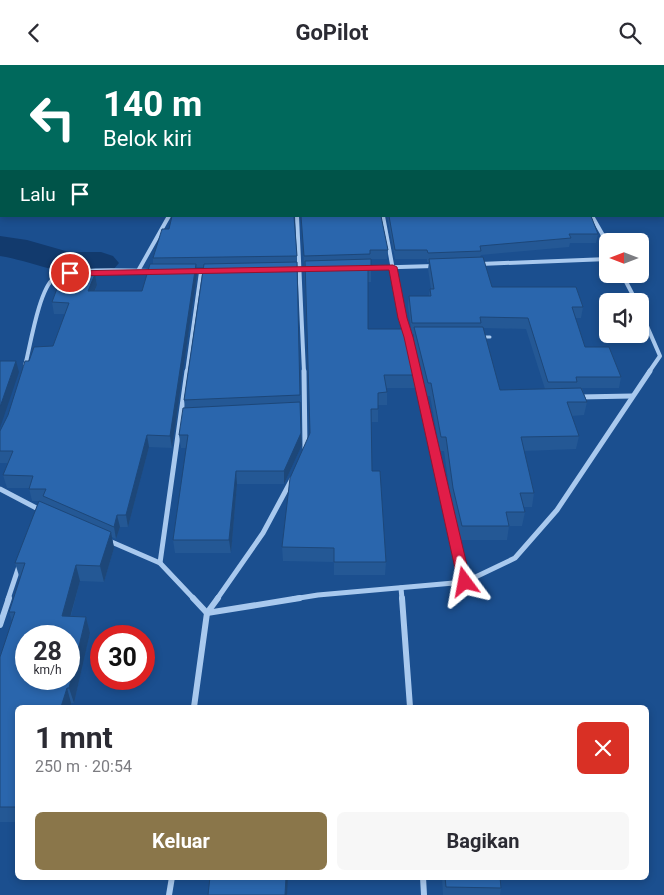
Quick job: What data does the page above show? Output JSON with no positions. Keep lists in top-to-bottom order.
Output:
{
  "north": "left",
  "page": {
    "header": "GoPilot",
    "turn": ["140 m", "Belok kiri"],
    "then": "Lalu",
    "speed": "28 km/h",
    "limit": "30",
    "heading": ["1 mnt", "250 m · 20:54"],
    "buttons": ["Keluar", "Bagikan"]
  }
}
